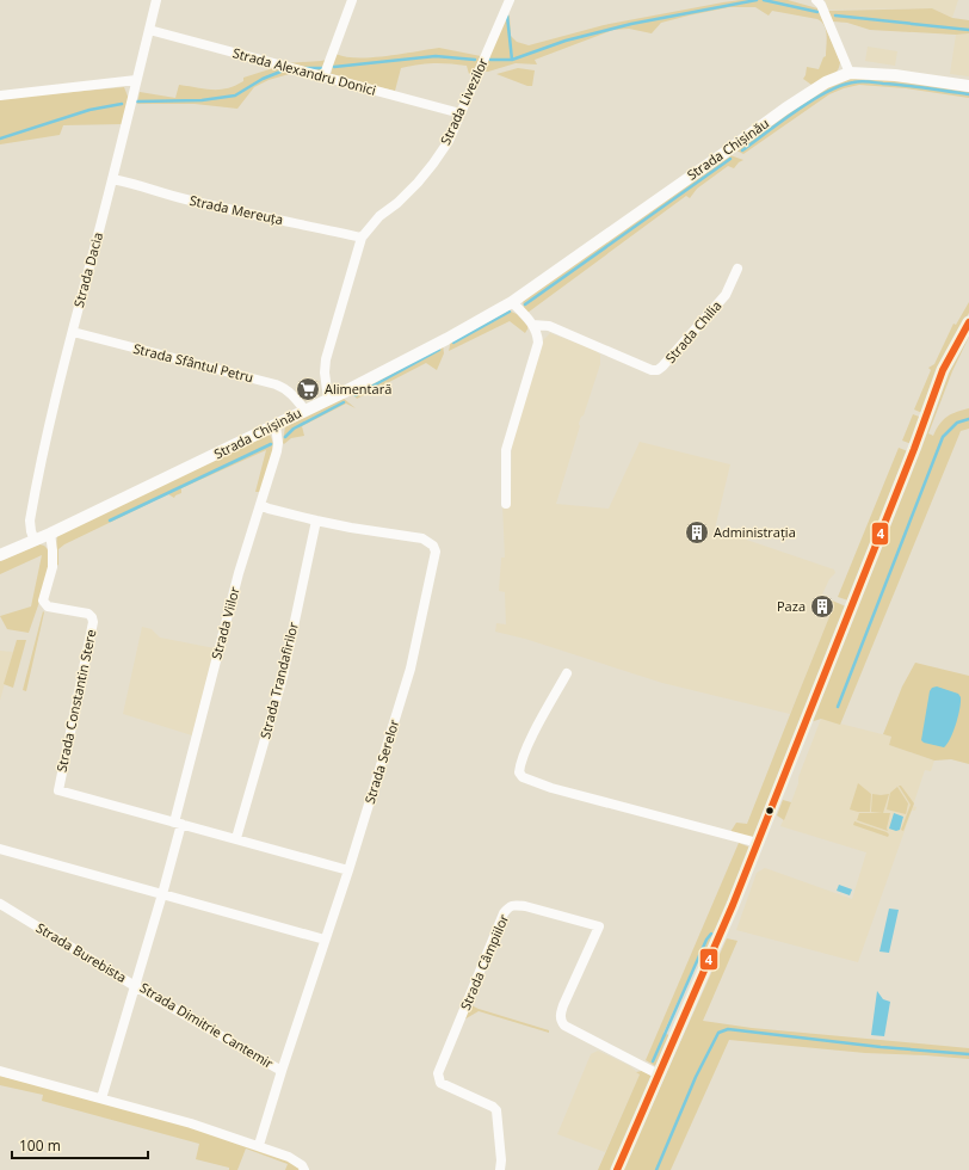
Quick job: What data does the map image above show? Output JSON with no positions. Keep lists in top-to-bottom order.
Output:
{
  "streets": {
    "street": [
      "Strada Alexandru Donici",
      "Strada Livezilor",
      "Strada Chișinău",
      "Strada Mereuța",
      "Strada Dacia",
      "Strada Chilia",
      "Strada Sfântul Petru",
      "Strada Viilor",
      "Strada Trandafirilor",
      "Strada Constantin Stere",
      "Strada Serelor",
      "Strada Burebista",
      "Strada Câmpiilor",
      "Strada Dimitrie Cantemir"
    ]
  },
  "crossings": [
    ["Strada Alexandru Donici", "Strada Livezilor"],
    ["Strada Alexandru Donici", "Strada Dacia"],
    ["Strada Livezilor", "Strada Chișinău"],
    ["Strada Livezilor", "Strada Mereuța"],
    ["Strada Chișinău", "Strada Dacia"],
    ["Strada Chișinău", "Strada Sfântul Petru"],
    ["Strada Chișinău", "Strada Viilor"],
    ["Strada Chișinău", "Strada Constantin Stere"],
    ["Strada Mereuța", "Strada Dacia"],
    ["Strada Dacia", "Strada Sfântul Petru"],
    ["Strada Viilor", "Strada Constantin Stere"],
    ["Strada Viilor", "Strada Serelor"],
    ["Strada Viilor", "Strada Dimitrie Cantemir"],
    ["Strada Trandafirilor", "Strada Serelor"],
    ["Strada Constantin Stere", "Strada Dimitrie Cantemir"],
    ["Strada Serelor", "Strada Dimitrie Cantemir"],
    ["Strada Burebista", "Strada Dimitrie Cantemir"]
  ],
  "places": {
    "supermarket": ["Alimentară"],
    "building": ["Administrația", "Paza"]
  },
  "lines": ["transit line 4"],
  "scale_bar": "100 m"
}
